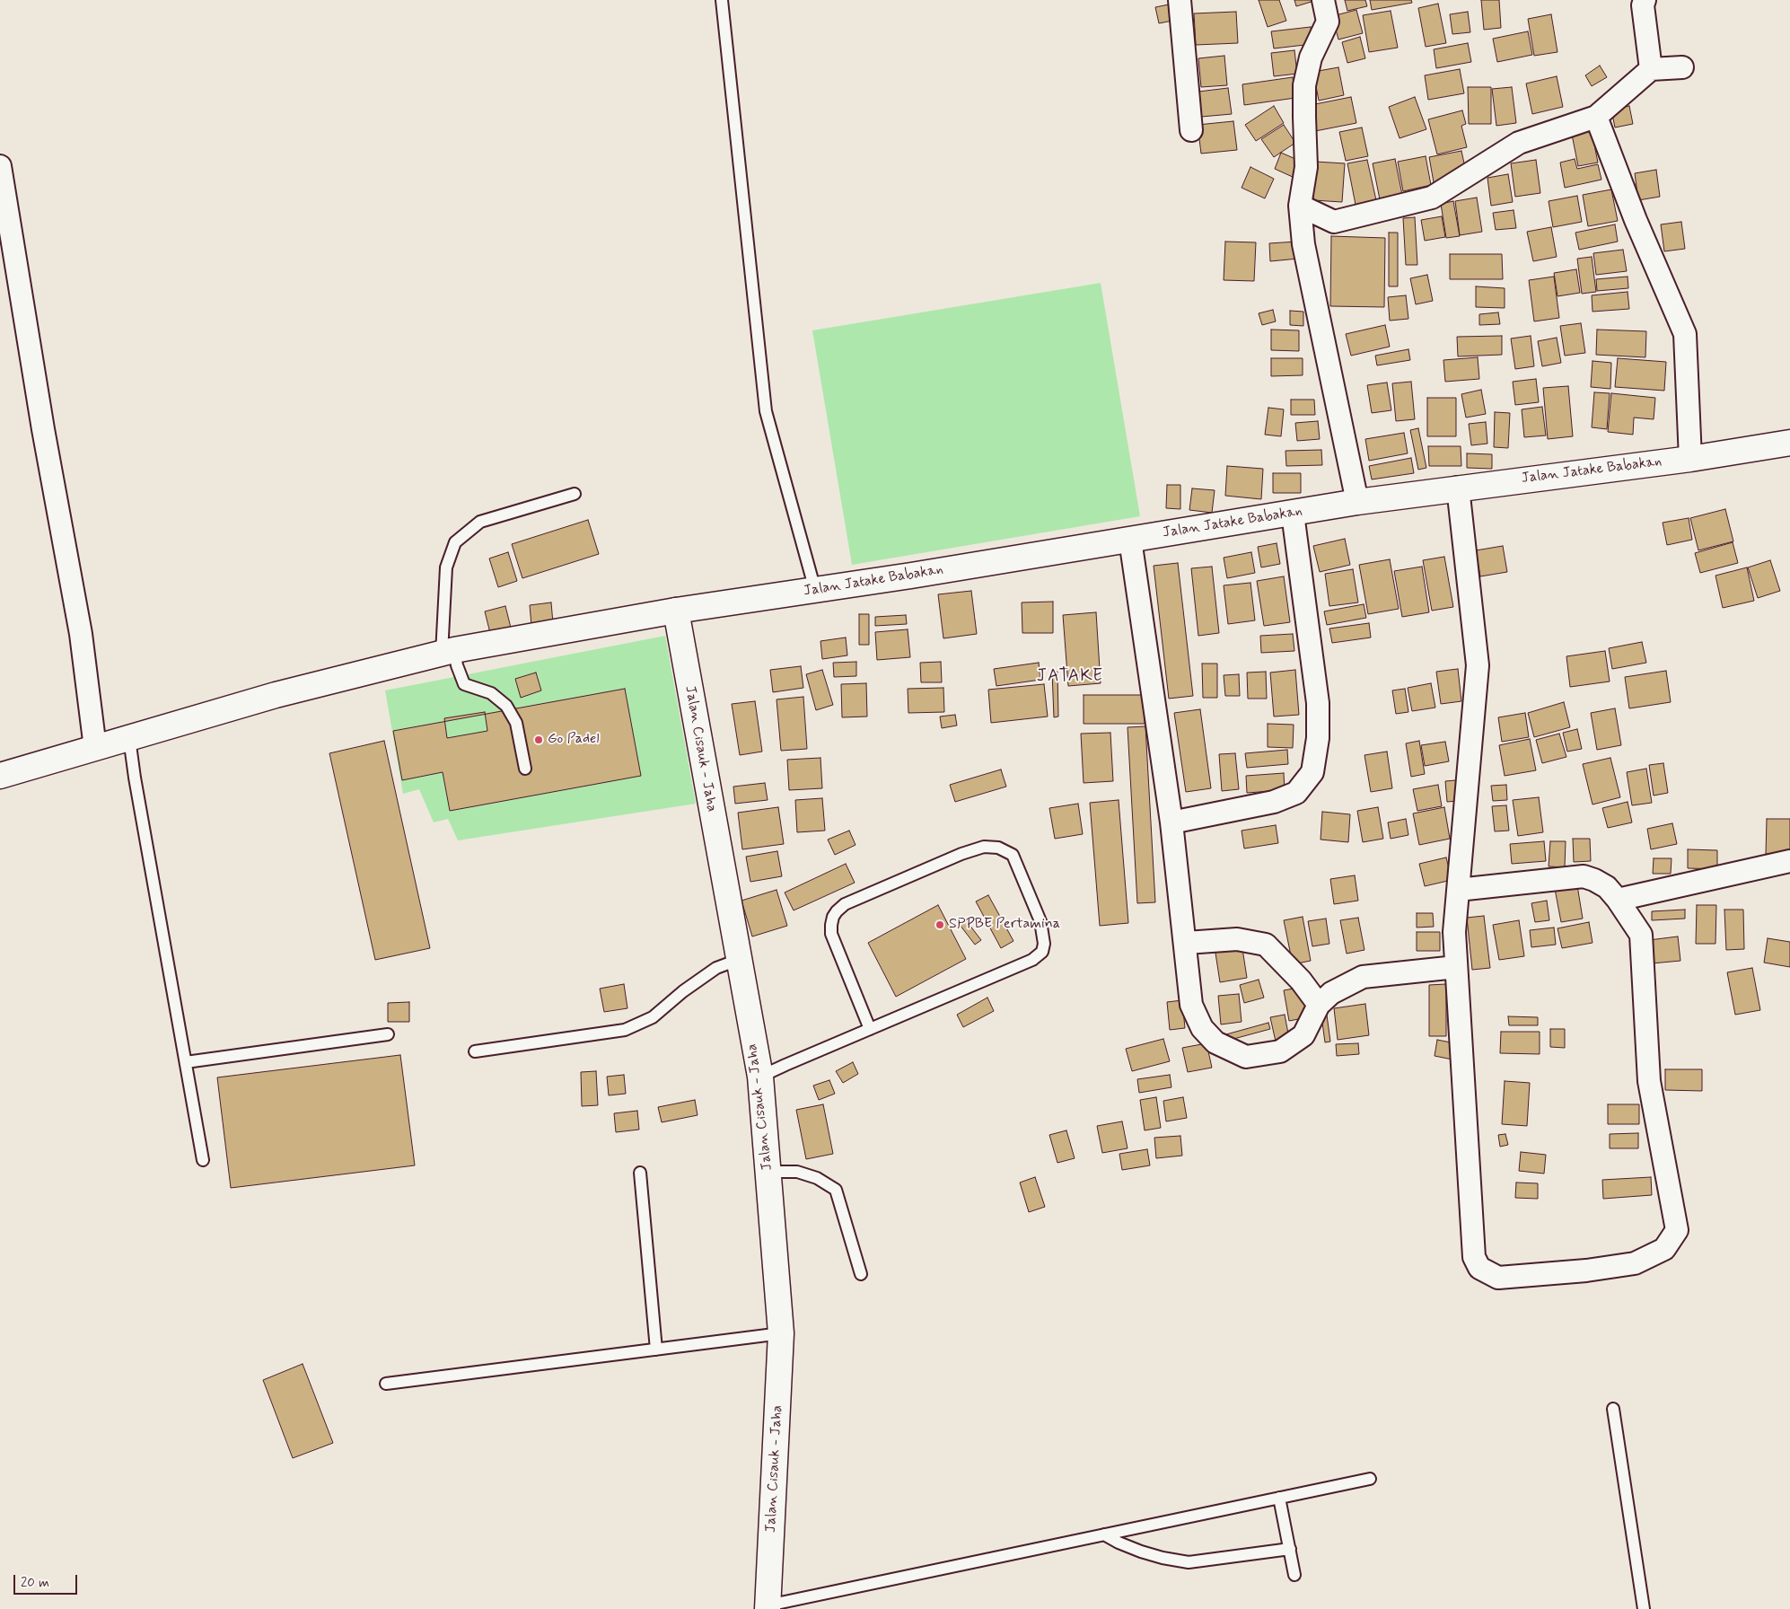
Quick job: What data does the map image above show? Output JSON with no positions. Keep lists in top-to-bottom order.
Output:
{
  "streets": {
    "main road": ["Jalan Jatake Babakan", "Jalan Cisauk - Jaha"]
  },
  "crossings": [
    ["Jalan Jatake Babakan", "Jalan Cisauk - Jaha"]
  ],
  "districts": ["JATAKE"],
  "places": ["Go Padel", "SPPBE Pertamina"],
  "scale_bar": "20 m"
}
